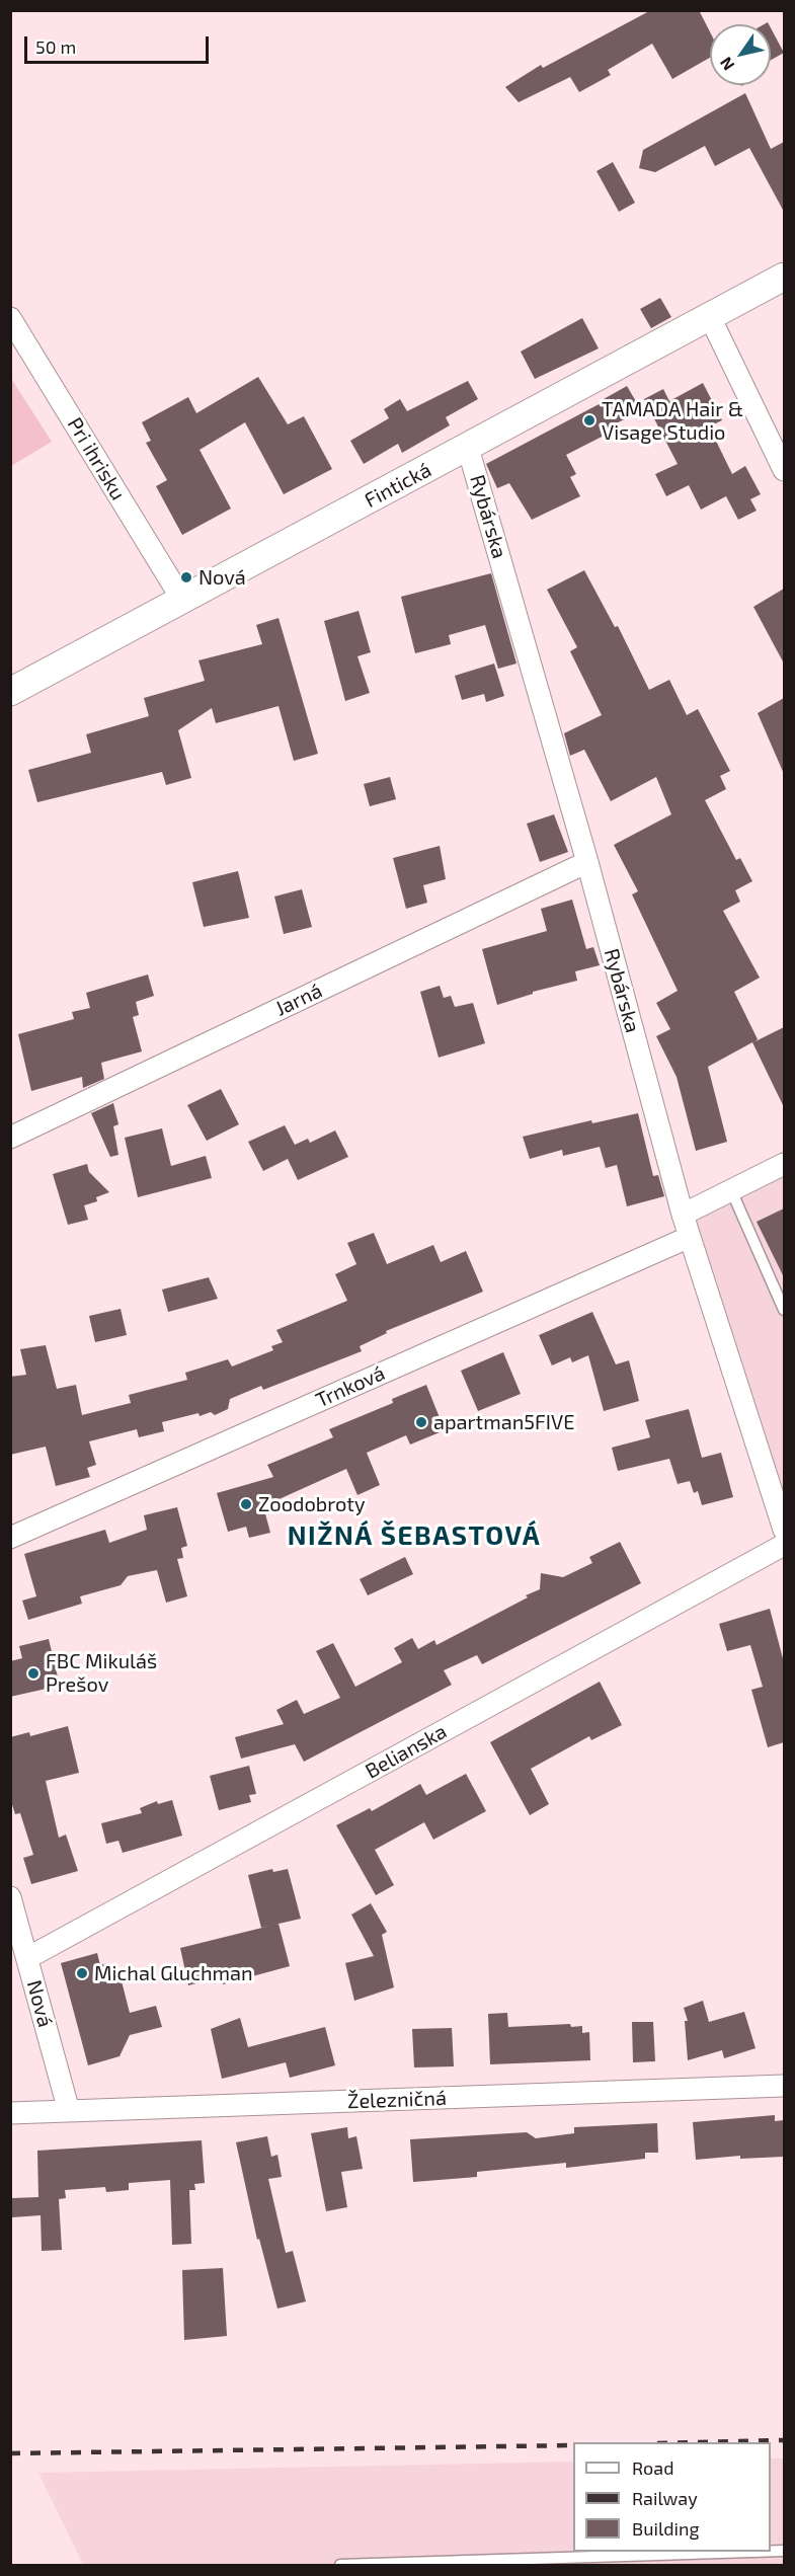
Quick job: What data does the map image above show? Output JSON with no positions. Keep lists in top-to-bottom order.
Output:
{
  "streets": {
    "street": [
      "Pri ihrisku",
      "Fintická",
      "Rybárska",
      "Jarná",
      "Trnková",
      "Belianska",
      "Nová",
      "Železničná"
    ]
  },
  "crossings": [
    ["Pri ihrisku", "Fintická"],
    ["Fintická", "Rybárska"],
    ["Rybárska", "Jarná"],
    ["Rybárska", "Trnková"],
    ["Belianska", "Nová"],
    ["Nová", "Železničná"]
  ],
  "districts": ["NIŽNÁ ŠEBASTOVÁ"],
  "places": [
    "TAMADA Hair & Visage Studio",
    "Nová",
    "apartman5FIVE",
    "Zoodobroty",
    "FBC Mikuláš Prešov",
    "Michal Gluchman"
  ],
  "legend": ["Road", "Railway", "Building"],
  "scale_bar": "50 m",
  "north": "bottom left"
}
